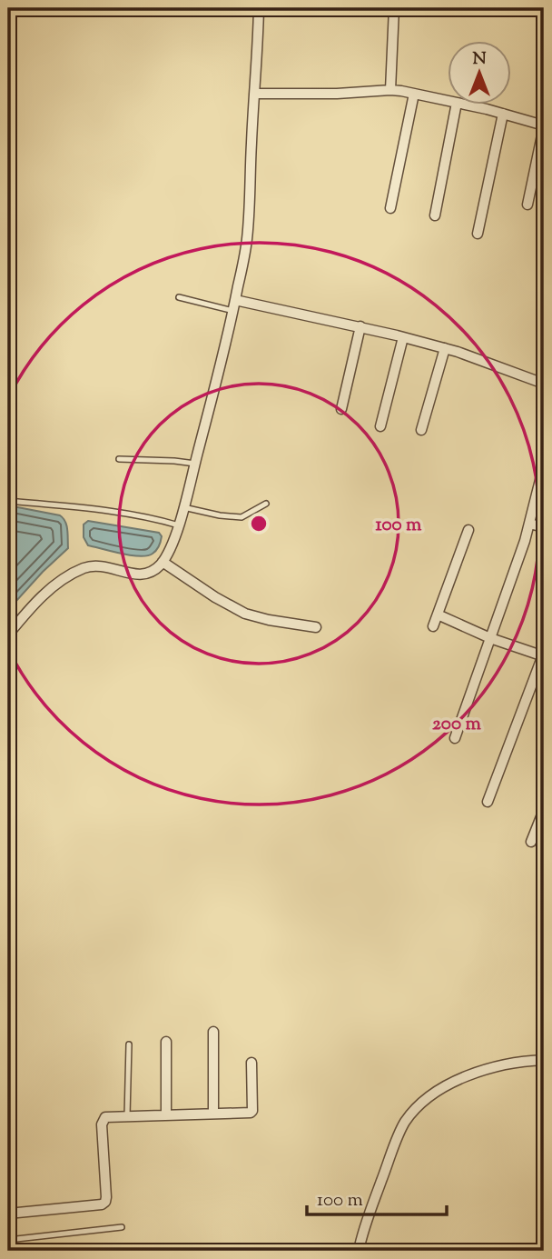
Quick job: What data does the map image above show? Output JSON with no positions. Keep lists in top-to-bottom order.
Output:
{
  "scale_bar": "100 m",
  "north": "top",
  "rings": ["100 m", "200 m"]
}
